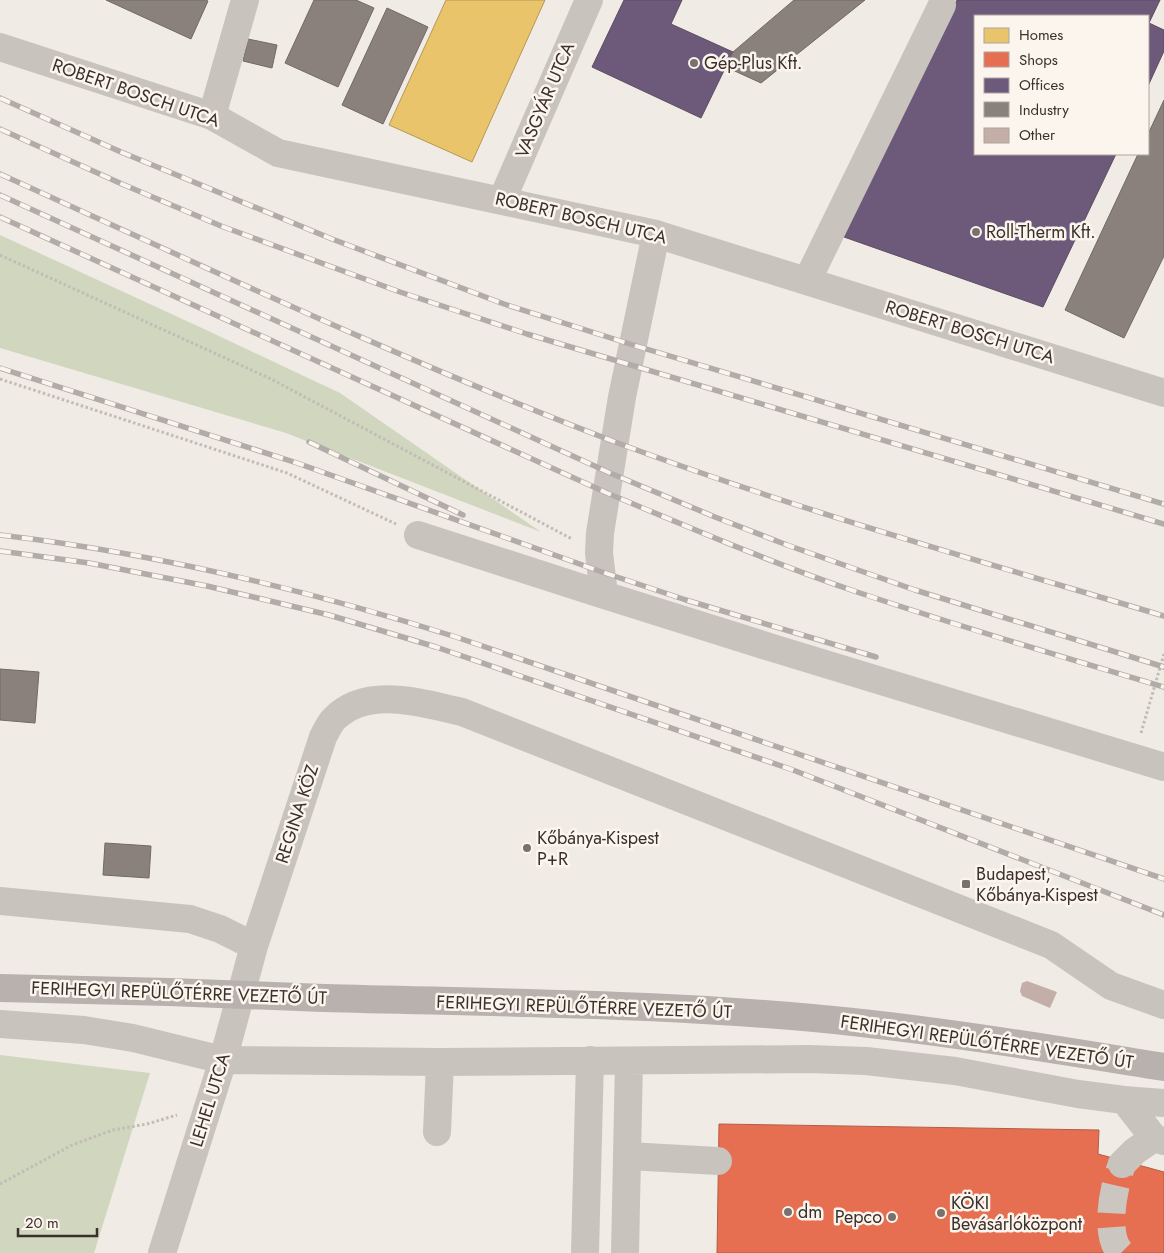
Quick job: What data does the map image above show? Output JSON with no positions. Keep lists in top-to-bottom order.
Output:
{
  "streets": {
    "main road": ["FERIHEGYI REPÜLŐTÉRRE VEZETŐ ÚT"],
    "street": [
      "ROBERT BOSCH UTCA",
      "VASGYÁR UTCA",
      "REGINA KÖZ",
      "LEHEL UTCA"
    ]
  },
  "crossings": [
    ["ROBERT BOSCH UTCA", "VASGYÁR UTCA"],
    ["REGINA KÖZ", "LEHEL UTCA"]
  ],
  "places": {
    "other": [
      "Gép-Plus Kft.",
      "Roll-Therm Kft.",
      "Kőbánya-Kispest P+R",
      "dm",
      "KÖKI Bevásárlóközpont",
      "Pepco"
    ],
    "transit": ["Budapest, Kőbánya-Kispest"]
  },
  "legend": [
    "Homes",
    "Shops",
    "Offices",
    "Industry",
    "Other"
  ],
  "scale_bar": "20 m"
}
